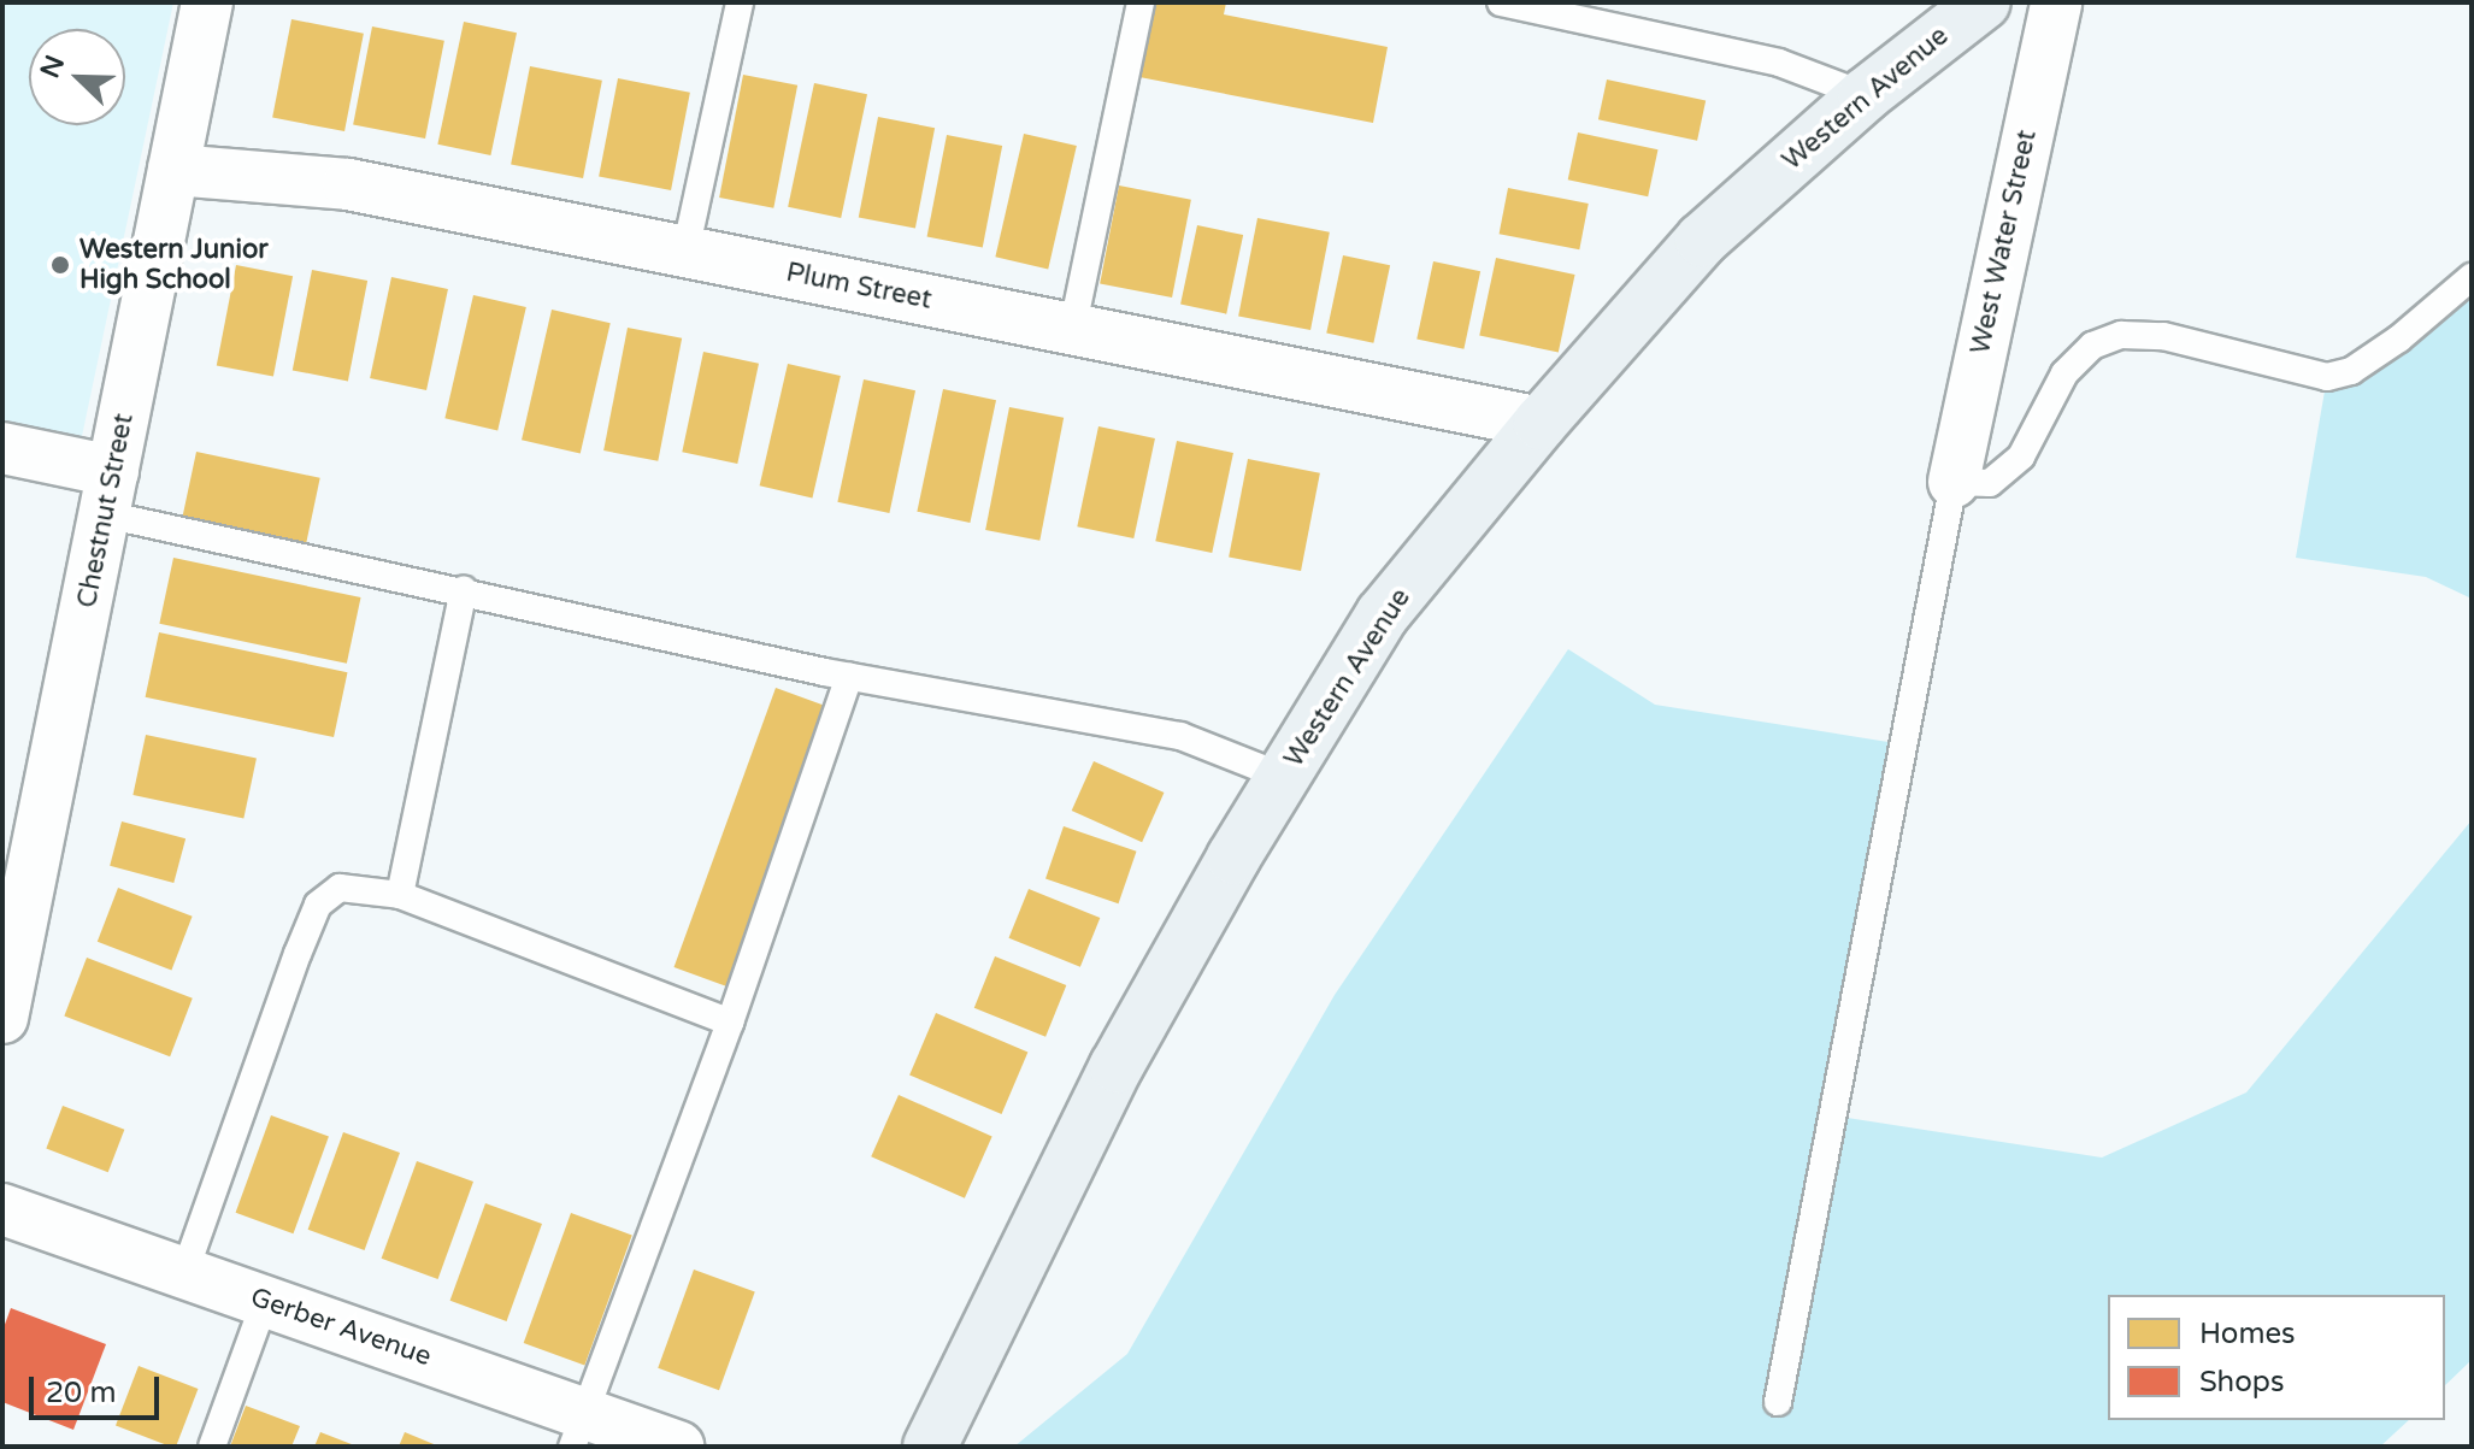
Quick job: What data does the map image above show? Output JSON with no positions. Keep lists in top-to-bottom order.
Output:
{
  "streets": {
    "main road": ["Western Avenue"],
    "street": [
      "West Water Street",
      "Plum Street",
      "Chestnut Street",
      "Gerber Avenue"
    ]
  },
  "crossings": [
    ["Western Avenue", "Plum Street"],
    ["Plum Street", "Chestnut Street"]
  ],
  "places": ["Western Junior High School"],
  "legend": ["Homes", "Shops"],
  "scale_bar": "20 m",
  "north": "top left"
}
